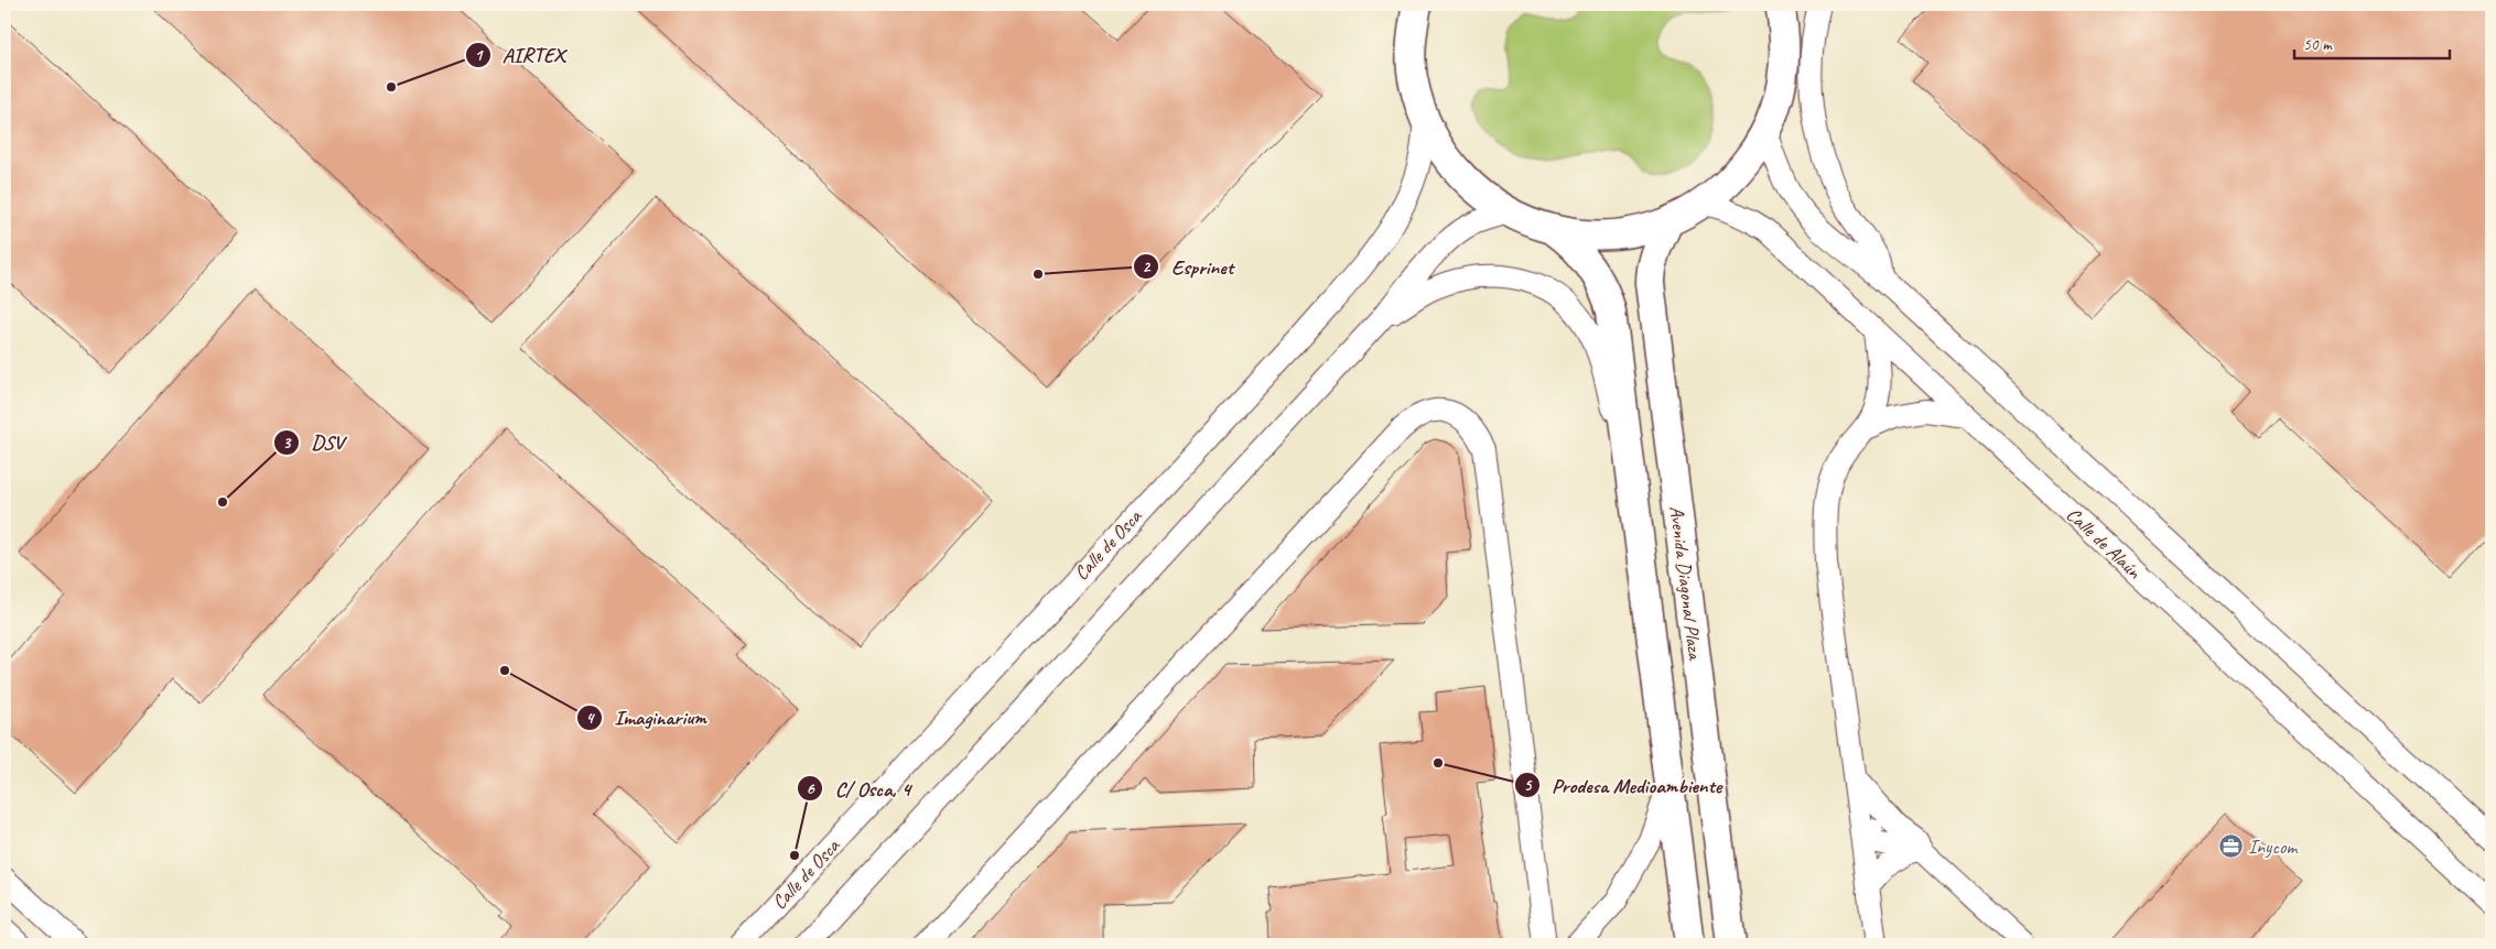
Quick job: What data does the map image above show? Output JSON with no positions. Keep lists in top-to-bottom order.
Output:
{
  "streets": {
    "main road": ["Avenida Diagonal Plaza"],
    "street": ["Calle de Alaún", "Calle de Osca"]
  },
  "places": {
    "other": [
      "AIRTEX",
      "Esprinet",
      "DSV",
      "Imaginarium",
      "Prodesa Medioambiente",
      "C/ Osca, 4"
    ],
    "office": ["Inycom"]
  },
  "scale_bar": "50 m"
}
